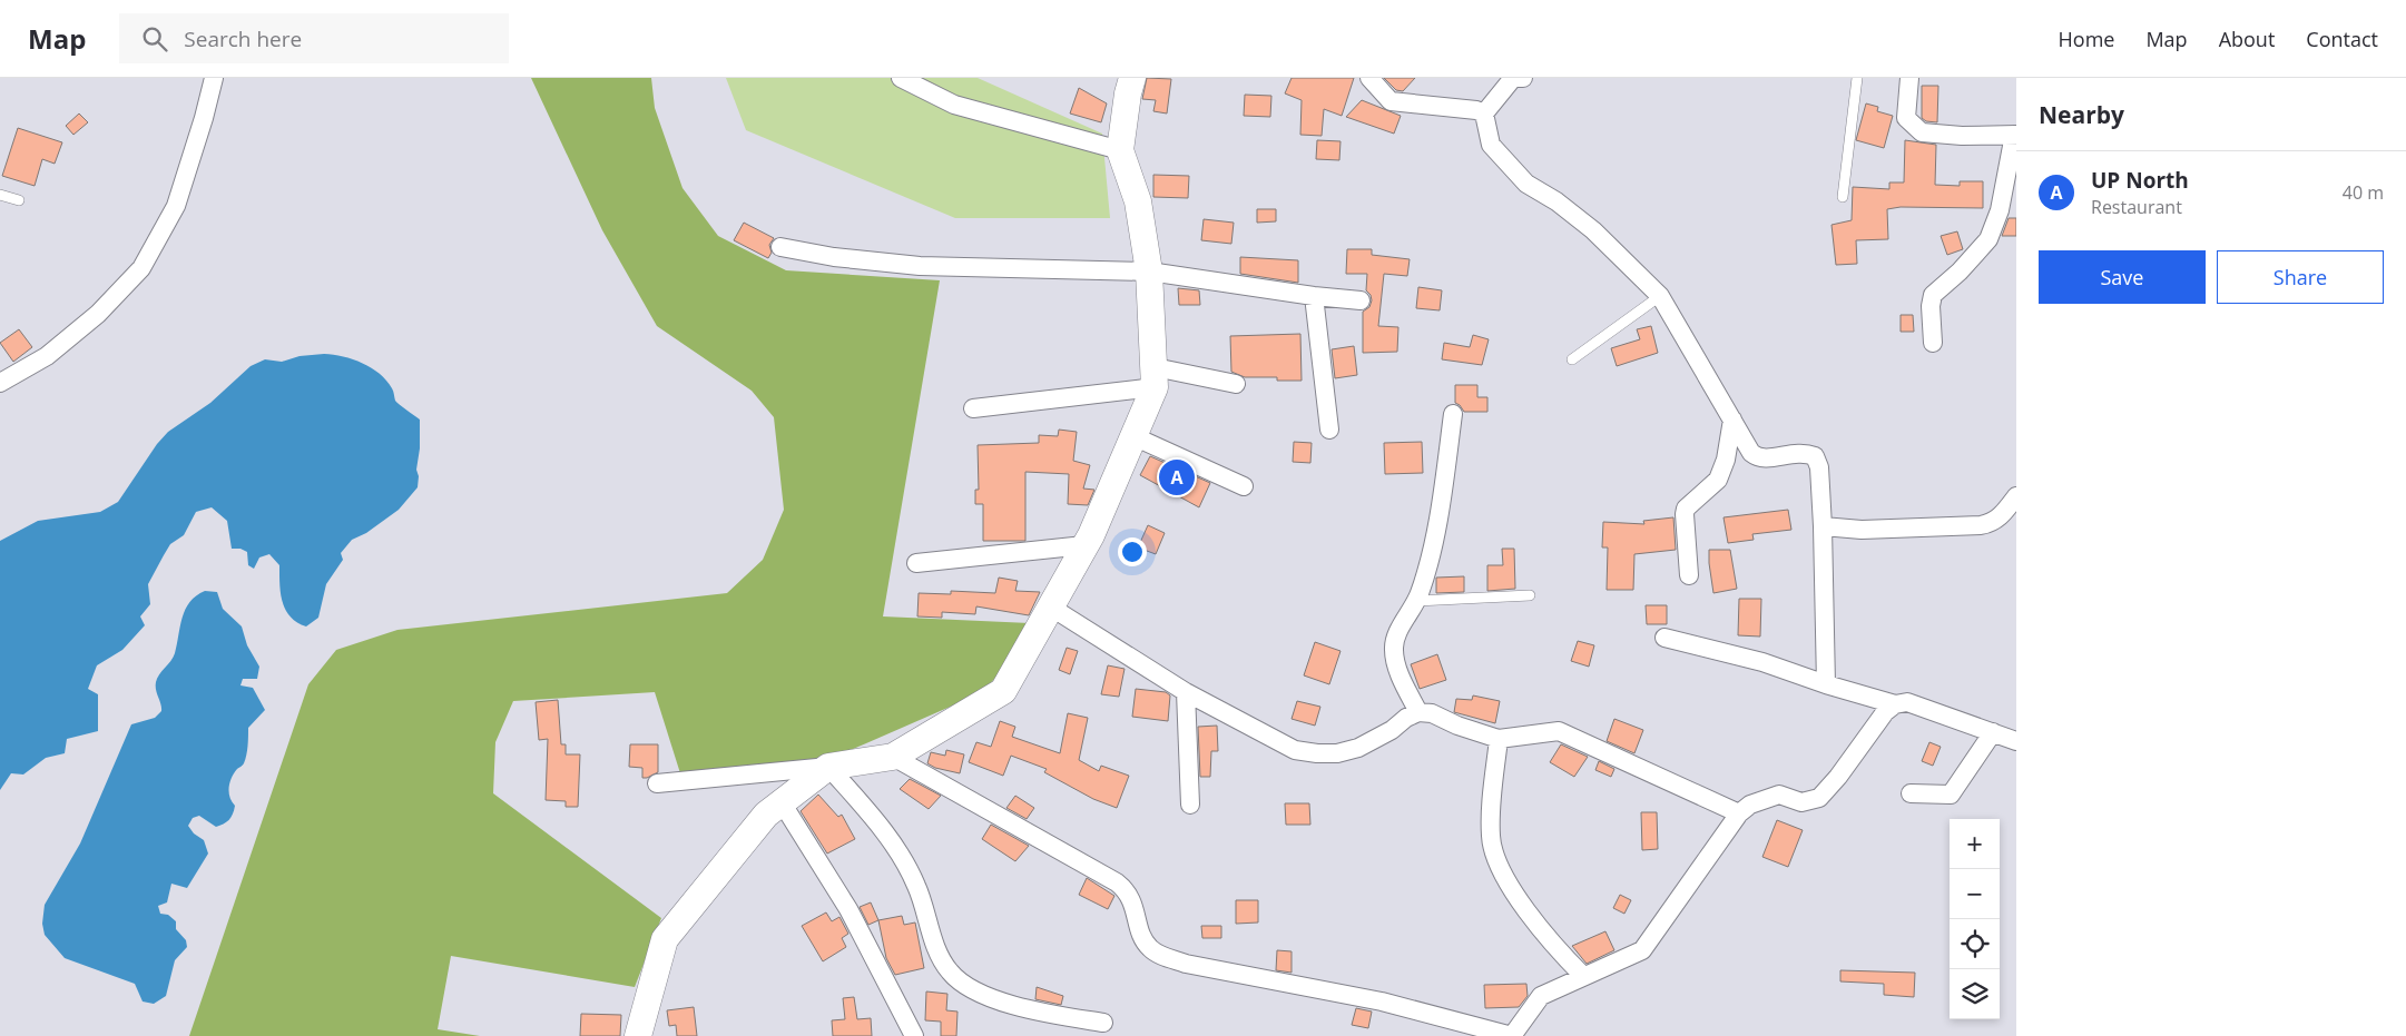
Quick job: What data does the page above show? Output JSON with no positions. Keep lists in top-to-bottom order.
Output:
{
  "page": {
    "header": "Map",
    "search": "Search here",
    "nav": [
      "Home",
      "Map",
      "About",
      "Contact"
    ],
    "heading": "Nearby",
    "list": [
      {
        "mark": "A",
        "name": "UP North",
        "note": "Restaurant",
        "value": "40 m"
      }
    ],
    "buttons": ["Save", "Share"],
    "pins": "A",
    "map_buttons": ["+", "−"]
  }
}
